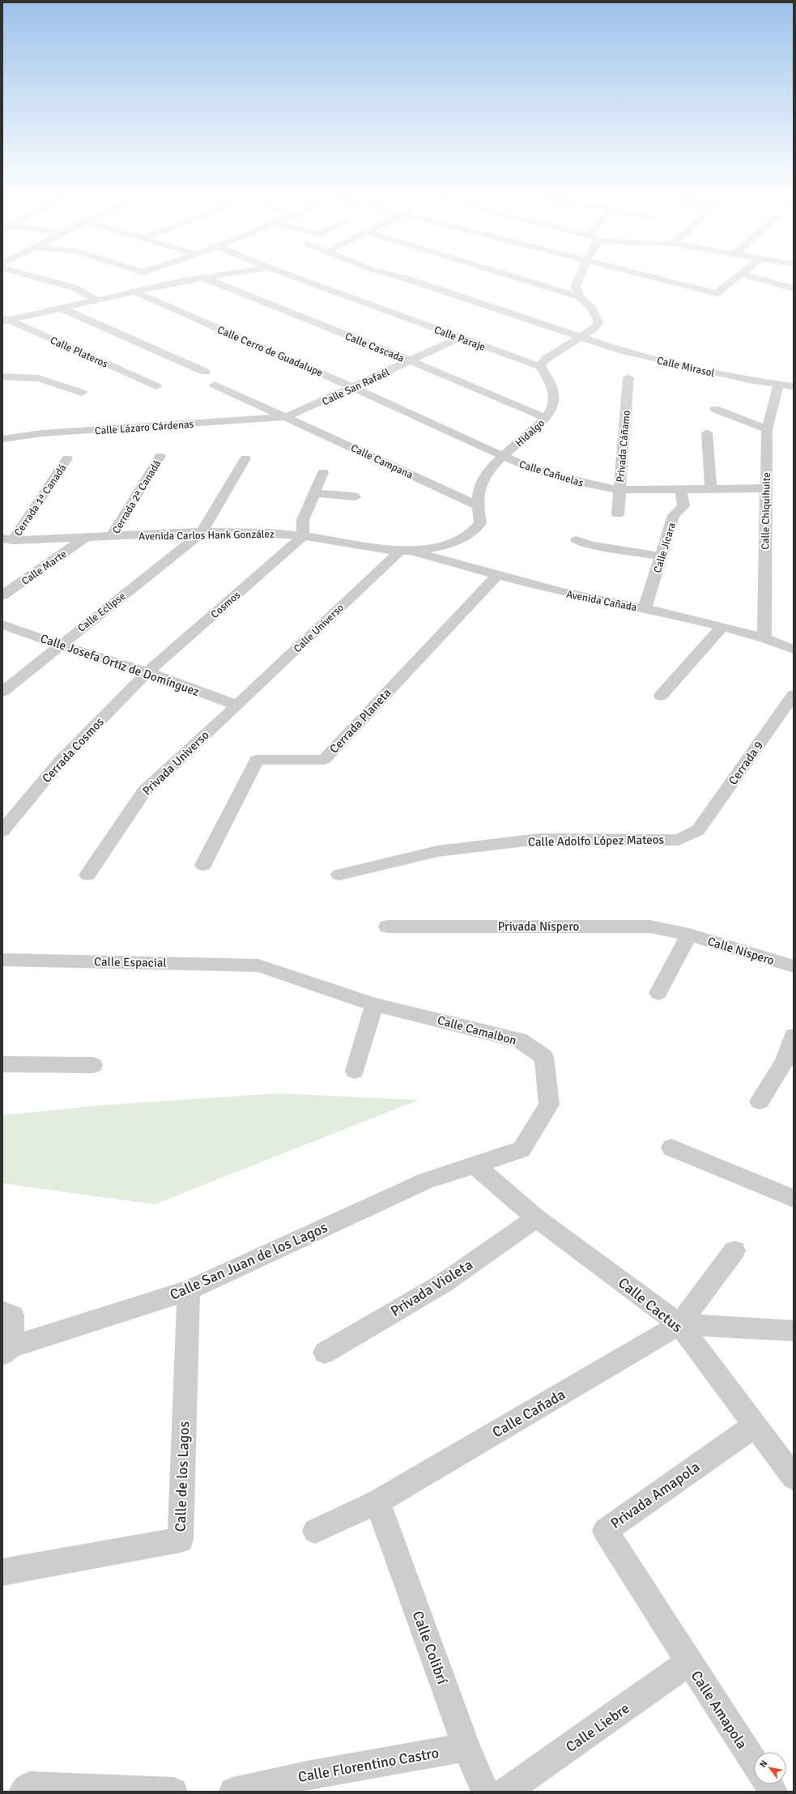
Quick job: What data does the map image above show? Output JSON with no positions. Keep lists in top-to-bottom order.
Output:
{
  "streets": {
    "street": [
      "Calle Paraje",
      "Calle Cascada",
      "Calle Cerro de Guadalupe",
      "Calle Plateros",
      "Calle Mirasol",
      "Calle San Rafaél",
      "Calle Lázaro Cárdenas",
      "Hidalgo",
      "Privada Cáñamo",
      "Calle Campana",
      "Calle Cañuelas",
      "Cerrada 2ª Canadá",
      "Cerrada 1ª Canadá",
      "Calle Chiquihuite",
      "Avenida Carlos Hank González",
      "Calle Jícara",
      "Calle Marte",
      "Avenida Cañada",
      "Cosmos",
      "Calle Eclipse",
      "Calle Universo",
      "Calle Josefa Ortiz de Domínguez",
      "Cerrada Planeta",
      "Cerrada Cosmos",
      "Privada Universo",
      "Cerrada 9",
      "Calle Adolfo López Mateos",
      "Privada Níspero",
      "Calle Níspero",
      "Calle Espacial",
      "Calle Camalbon",
      "Calle San Juan de los Lagos",
      "Privada Violeta",
      "Calle Cactus",
      "Calle Cañada",
      "Calle de los Lagos",
      "Privada Amapola",
      "Calle Colibrí",
      "Calle Amapola",
      "Calle Liebre",
      "Calle Florentino Castro"
    ]
  },
  "crossings": [
    ["Calle Paraje", "Calle San Rafaél"],
    ["Calle Paraje", "Hidalgo"],
    ["Calle Cascada", "Calle San Rafaél"],
    ["Calle Cascada", "Hidalgo"],
    ["Calle Cerro de Guadalupe", "Calle San Rafaél"],
    ["Calle Cerro de Guadalupe", "Calle Cañuelas"],
    ["Calle Mirasol", "Calle Chiquihuite"],
    ["Calle San Rafaél", "Calle Lázaro Cárdenas"],
    ["Calle San Rafaél", "Calle Campana"],
    ["Calle San Rafaél", "Calle Cañuelas"],
    ["Calle Lázaro Cárdenas", "Calle Campana"],
    ["Hidalgo", "Calle Campana"],
    ["Hidalgo", "Calle Cañuelas"],
    ["Hidalgo", "Avenida Carlos Hank González"],
    ["Hidalgo", "Avenida Cañada"],
    ["Hidalgo", "Calle Universo"],
    ["Privada Cáñamo", "Calle Cañuelas"],
    ["Calle Cañuelas", "Calle Chiquihuite"],
    ["Calle Cañuelas", "Calle Jícara"],
    ["Cerrada 2ª Canadá", "Avenida Carlos Hank González"],
    ["Cerrada 1ª Canadá", "Avenida Carlos Hank González"],
    ["Calle Chiquihuite", "Avenida Cañada"],
    ["Avenida Carlos Hank González", "Calle Marte"],
    ["Avenida Carlos Hank González", "Avenida Cañada"],
    ["Avenida Carlos Hank González", "Cosmos"],
    ["Avenida Carlos Hank González", "Calle Eclipse"],
    ["Avenida Carlos Hank González", "Calle Universo"],
    ["Calle Jícara", "Avenida Cañada"],
    ["Avenida Cañada", "Calle Universo"],
    ["Avenida Cañada", "Cerrada Planeta"],
    ["Cosmos", "Calle Josefa Ortiz de Domínguez"],
    ["Cosmos", "Cerrada Cosmos"],
    ["Calle Eclipse", "Calle Josefa Ortiz de Domínguez"],
    ["Calle Universo", "Calle Josefa Ortiz de Domínguez"],
    ["Calle Universo", "Privada Universo"],
    ["Calle Josefa Ortiz de Domínguez", "Cerrada Cosmos"],
    ["Calle Josefa Ortiz de Domínguez", "Privada Universo"],
    ["Cerrada 9", "Calle Adolfo López Mateos"],
    ["Privada Níspero", "Calle Níspero"],
    ["Calle Espacial", "Calle Camalbon"],
    ["Calle Camalbon", "Calle San Juan de los Lagos"],
    ["Calle Camalbon", "Calle Cactus"],
    ["Calle San Juan de los Lagos", "Calle Cactus"],
    ["Calle San Juan de los Lagos", "Calle de los Lagos"],
    ["Privada Violeta", "Calle Cactus"],
    ["Calle Cactus", "Calle Cañada"],
    ["Calle Cactus", "Privada Amapola"],
    ["Calle Cañada", "Calle Colibrí"],
    ["Privada Amapola", "Calle Amapola"],
    ["Privada Amapola", "Calle Liebre"],
    ["Calle Colibrí", "Calle Florentino Castro"],
    ["Calle Amapola", "Calle Liebre"]
  ],
  "north": "top left"
}
